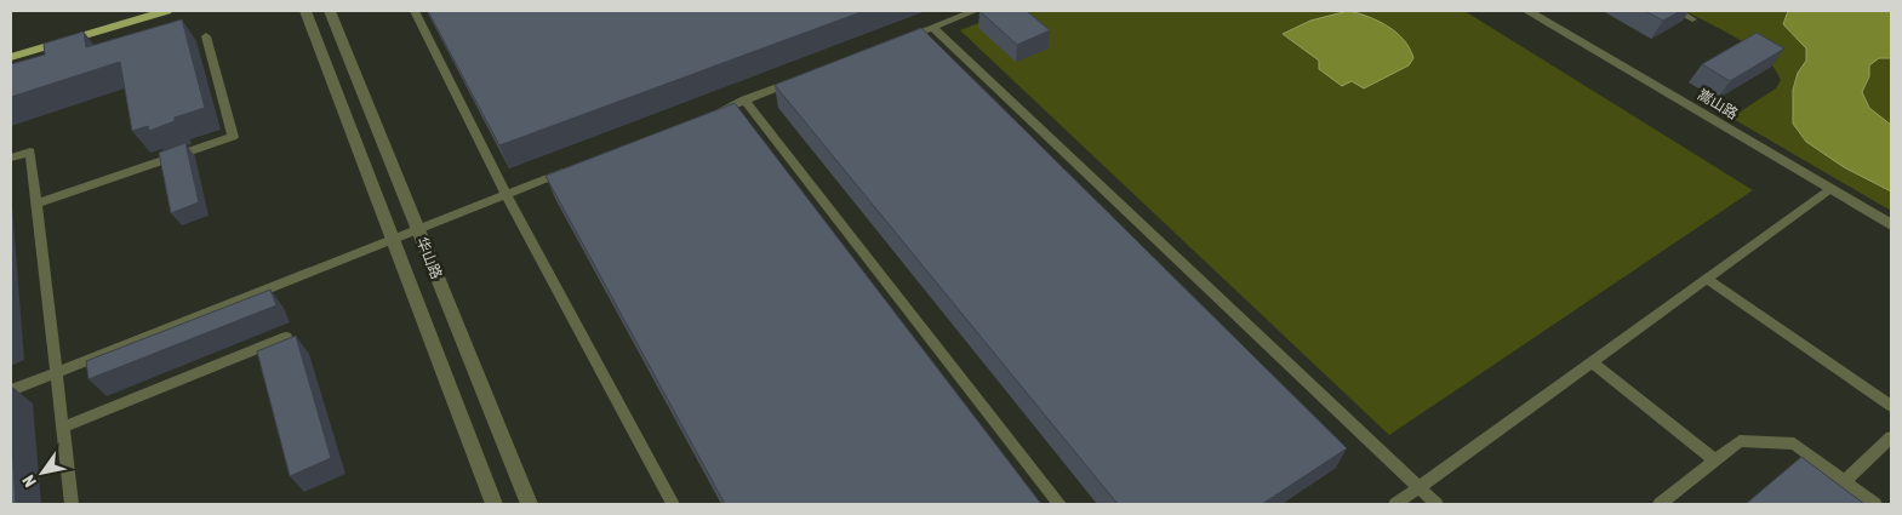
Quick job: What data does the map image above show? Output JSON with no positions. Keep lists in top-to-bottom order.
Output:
{
  "streets": {
    "street": ["嵩山路", "华山路"]
  },
  "north": "bottom left"
}
